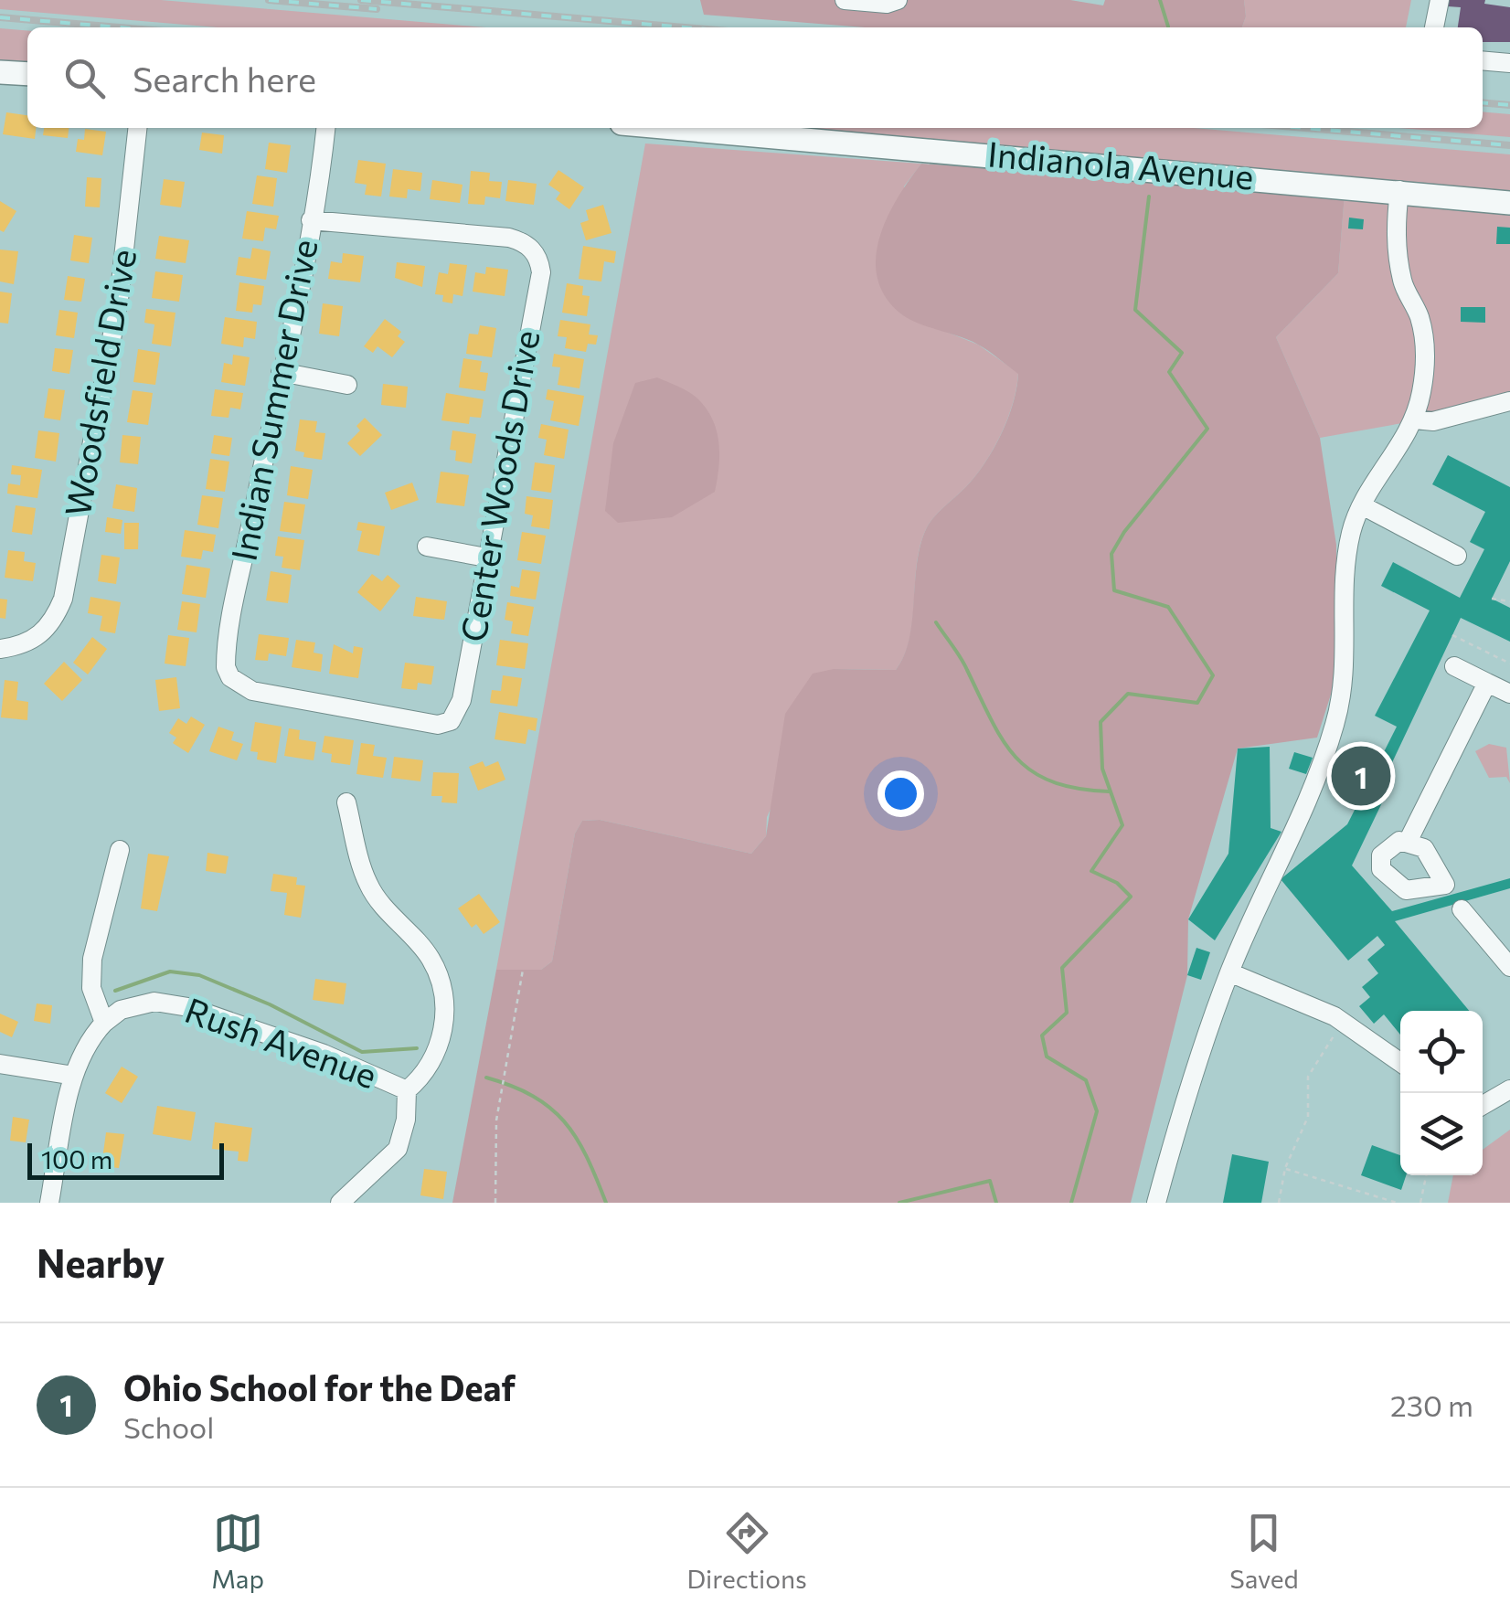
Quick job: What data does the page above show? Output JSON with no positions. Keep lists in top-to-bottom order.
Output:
{
  "streets": {
    "main road": ["Indianola Avenue"],
    "street": [
      "Woodsfield Drive",
      "Indian Summer Drive",
      "Center Woods Drive",
      "Rush Avenue"
    ]
  },
  "crossings": [
    ["Indian Summer Drive", "Center Woods Drive"]
  ],
  "scale_bar": "100 m",
  "page": {
    "search": "Search here",
    "pins": "1",
    "scale": "100 m",
    "heading": "Nearby",
    "list": [
      {
        "mark": "1",
        "name": "Ohio School for the Deaf",
        "note": "School",
        "value": "230 m"
      }
    ],
    "nav": ["Map", "Directions", "Saved"]
  }
}
